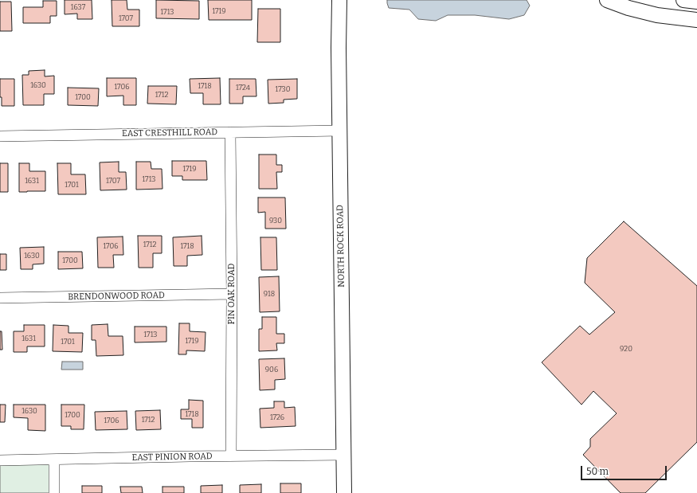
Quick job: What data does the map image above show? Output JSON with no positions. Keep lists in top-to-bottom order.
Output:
{
  "streets": {
    "main road": ["NORTH ROCK ROAD"],
    "street": [
      "EAST CRESTHILL ROAD",
      "PIN OAK ROAD",
      "BRENDONWOOD ROAD",
      "EAST PINION ROAD"
    ]
  },
  "crossings": [
    ["EAST CRESTHILL ROAD", "NORTH ROCK ROAD"],
    ["EAST CRESTHILL ROAD", "PIN OAK ROAD"],
    ["NORTH ROCK ROAD", "EAST PINION ROAD"],
    ["PIN OAK ROAD", "BRENDONWOOD ROAD"],
    ["PIN OAK ROAD", "EAST PINION ROAD"]
  ],
  "house_numbers": [
    "1637",
    "1719",
    "1713",
    "1707",
    "1630",
    "1718",
    "1706",
    "1724",
    "1730",
    "1712",
    "1700",
    "1719",
    "1713",
    "1631",
    "1707",
    "1701",
    "930",
    "1712",
    "1706",
    "1718",
    "1630",
    "1700",
    "918",
    "1713",
    "1631",
    "1719",
    "1701",
    "920",
    "906",
    "1630",
    "1718",
    "1700",
    "1726",
    "1712",
    "1706"
  ],
  "scale_bar": "50 m"
}
